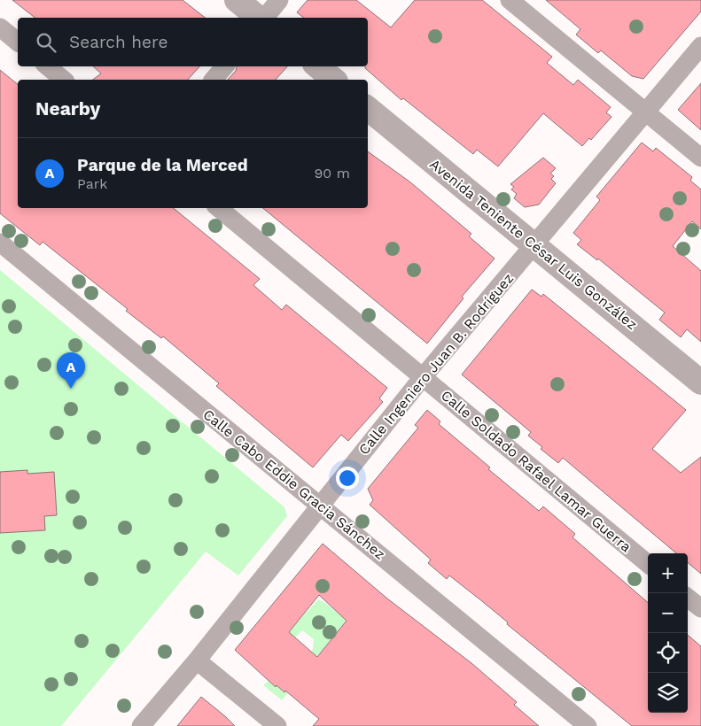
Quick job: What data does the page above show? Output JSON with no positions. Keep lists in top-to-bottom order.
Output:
{
  "streets": {
    "street": [
      "Avenida Teniente César Luis González",
      "Calle Ingeniero Juan B. Rodríguez",
      "Calle Soldado Rafael Lamar Guerra",
      "Calle Cabo Eddie Gracia Sánchez"
    ]
  },
  "crossings": [
    ["Avenida Teniente César Luis González", "Calle Ingeniero Juan B. Rodríguez"],
    ["Calle Ingeniero Juan B. Rodríguez", "Calle Soldado Rafael Lamar Guerra"],
    ["Calle Ingeniero Juan B. Rodríguez", "Calle Cabo Eddie Gracia Sánchez"]
  ],
  "page": {
    "search": "Search here",
    "heading": "Nearby",
    "list": [
      {
        "mark": "A",
        "name": "Parque de la Merced",
        "note": "Park",
        "value": "90 m"
      }
    ],
    "pins": "A",
    "map_buttons": ["+", "−"]
  }
}
